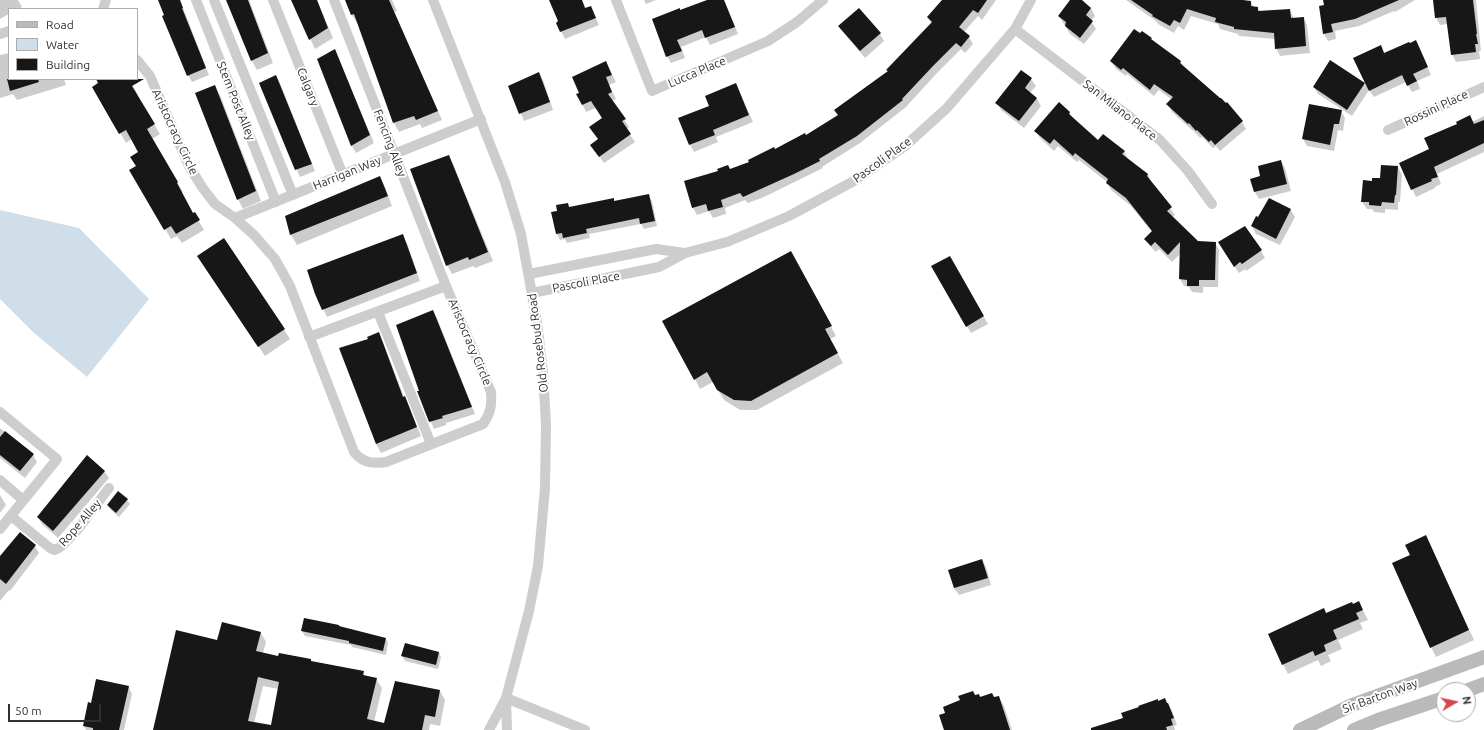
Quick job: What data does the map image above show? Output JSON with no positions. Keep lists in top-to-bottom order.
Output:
{
  "streets": {
    "main road": ["Sir Barton Way"],
    "street": [
      "Lucca Place",
      "Calgary",
      "Stem Post Alley",
      "Rossini Place",
      "San Milano Place",
      "Aristocracy Circle",
      "Fencing Alley",
      "Pascoli Place",
      "Harrigan Way",
      "Old Rosebud Road",
      "Rope Alley"
    ]
  },
  "crossings": [
    ["Calgary", "Harrigan Way"],
    ["Stem Post Alley", "Harrigan Way"],
    ["San Milano Place", "Pascoli Place"],
    ["Aristocracy Circle", "Fencing Alley"],
    ["Aristocracy Circle", "Harrigan Way"],
    ["Fencing Alley", "Harrigan Way"],
    ["Pascoli Place", "Old Rosebud Road"],
    ["Harrigan Way", "Old Rosebud Road"]
  ],
  "legend": ["Road", "Water", "Building"],
  "scale_bar": "50 m",
  "north": "right"
}
